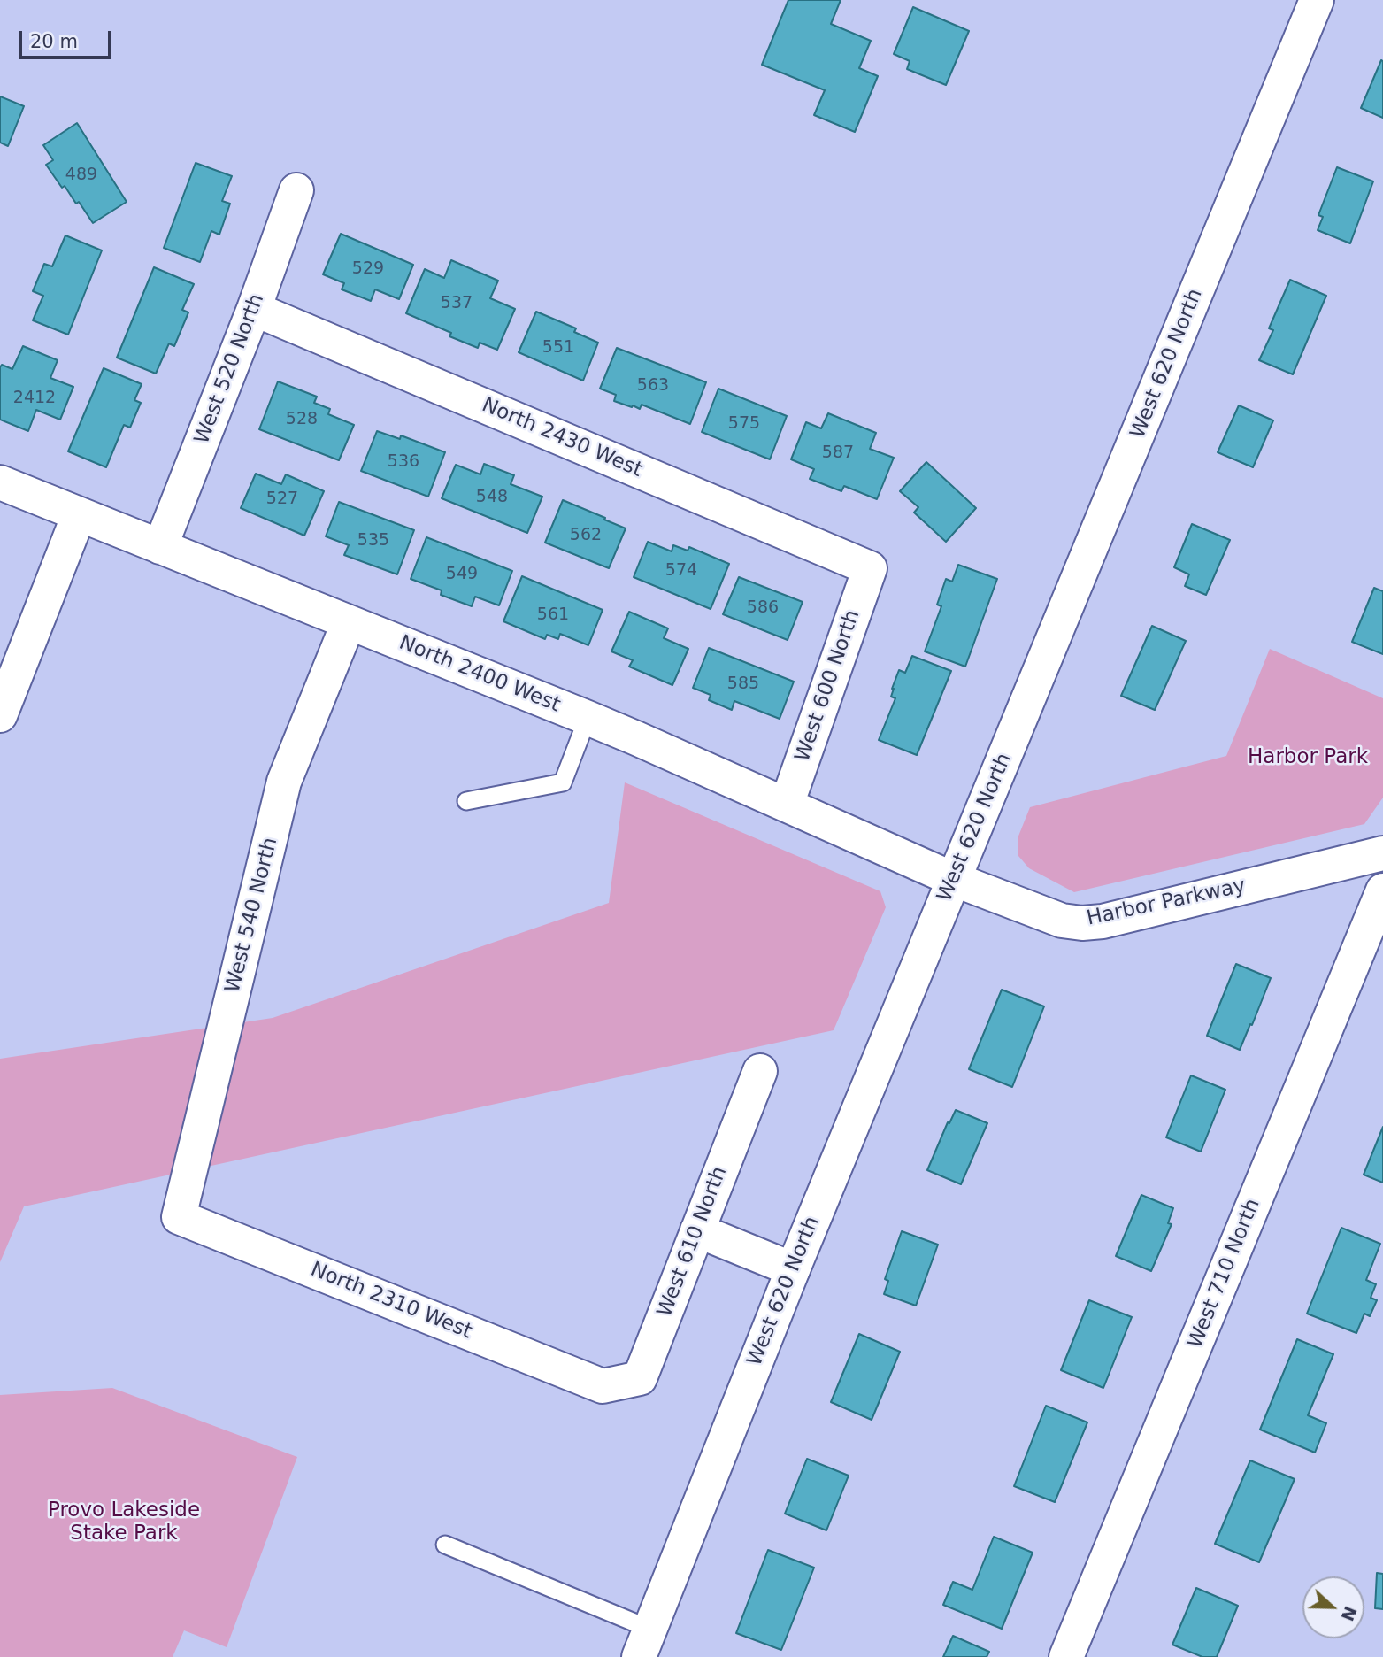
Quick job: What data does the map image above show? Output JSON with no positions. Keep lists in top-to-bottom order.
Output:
{
  "streets": {
    "street": [
      "West 620 North",
      "West 520 North",
      "North 2430 West",
      "North 2400 West",
      "West 600 North",
      "Harbor Parkway",
      "West 540 North",
      "West 610 North",
      "West 710 North",
      "North 2310 West"
    ]
  },
  "crossings": [
    ["West 620 North", "North 2400 West"],
    ["West 620 North", "Harbor Parkway"],
    ["West 520 North", "North 2430 West"],
    ["West 520 North", "North 2400 West"],
    ["North 2430 West", "West 600 North"],
    ["North 2400 West", "West 600 North"],
    ["North 2400 West", "Harbor Parkway"],
    ["North 2400 West", "West 540 North"],
    ["West 540 North", "North 2310 West"],
    ["West 610 North", "North 2310 West"]
  ],
  "parks": ["Harbor Park", "Provo Lakeside Stake Park"],
  "house_numbers": [
    "489",
    "529",
    "537",
    "551",
    "563",
    "2412",
    "528",
    "575",
    "587",
    "536",
    "548",
    "527",
    "562",
    "535",
    "574",
    "549",
    "586",
    "561",
    "585"
  ],
  "scale_bar": "20 m",
  "north": "right"
}
